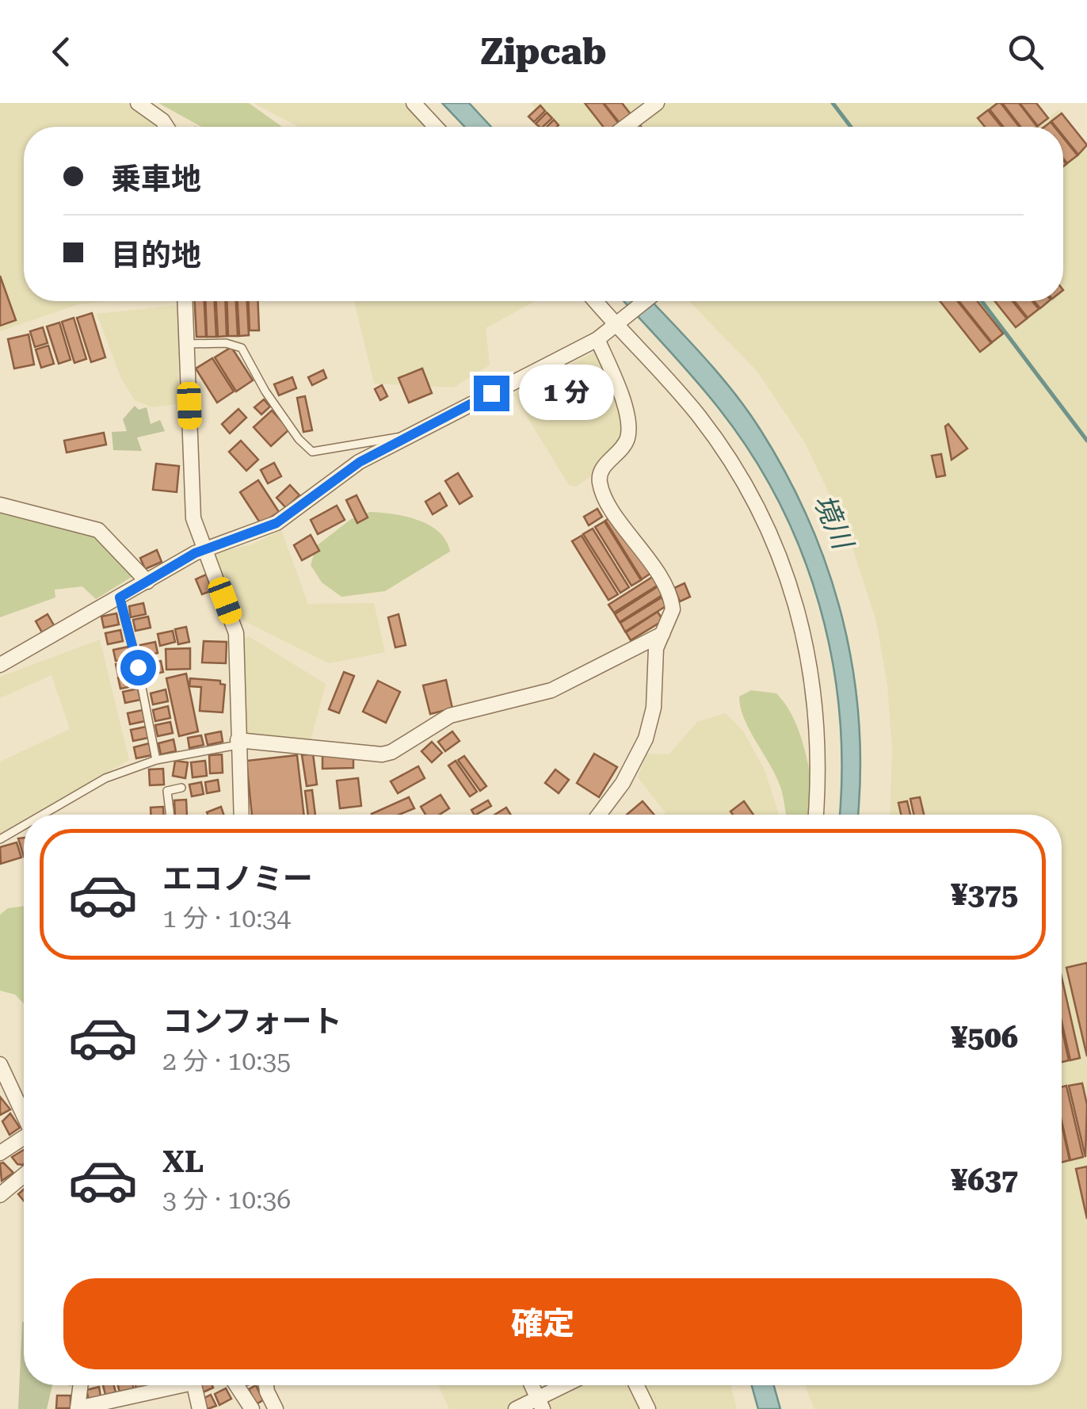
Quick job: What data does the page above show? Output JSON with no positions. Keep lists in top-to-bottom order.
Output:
{
  "water": ["境川"],
  "page": {
    "header": "Zipcab",
    "banner": ["乗車地", "目的地"],
    "bubble": "1 分",
    "list": [
      {
        "name": "エコノミー",
        "note": "1 分 · 10:34",
        "value": "¥375"
      },
      {
        "name": "コンフォート",
        "note": "2 分 · 10:35",
        "value": "¥506"
      },
      {
        "name": "XL",
        "note": "3 分 · 10:36",
        "value": "¥637"
      }
    ],
    "buttons": "確定"
  }
}
